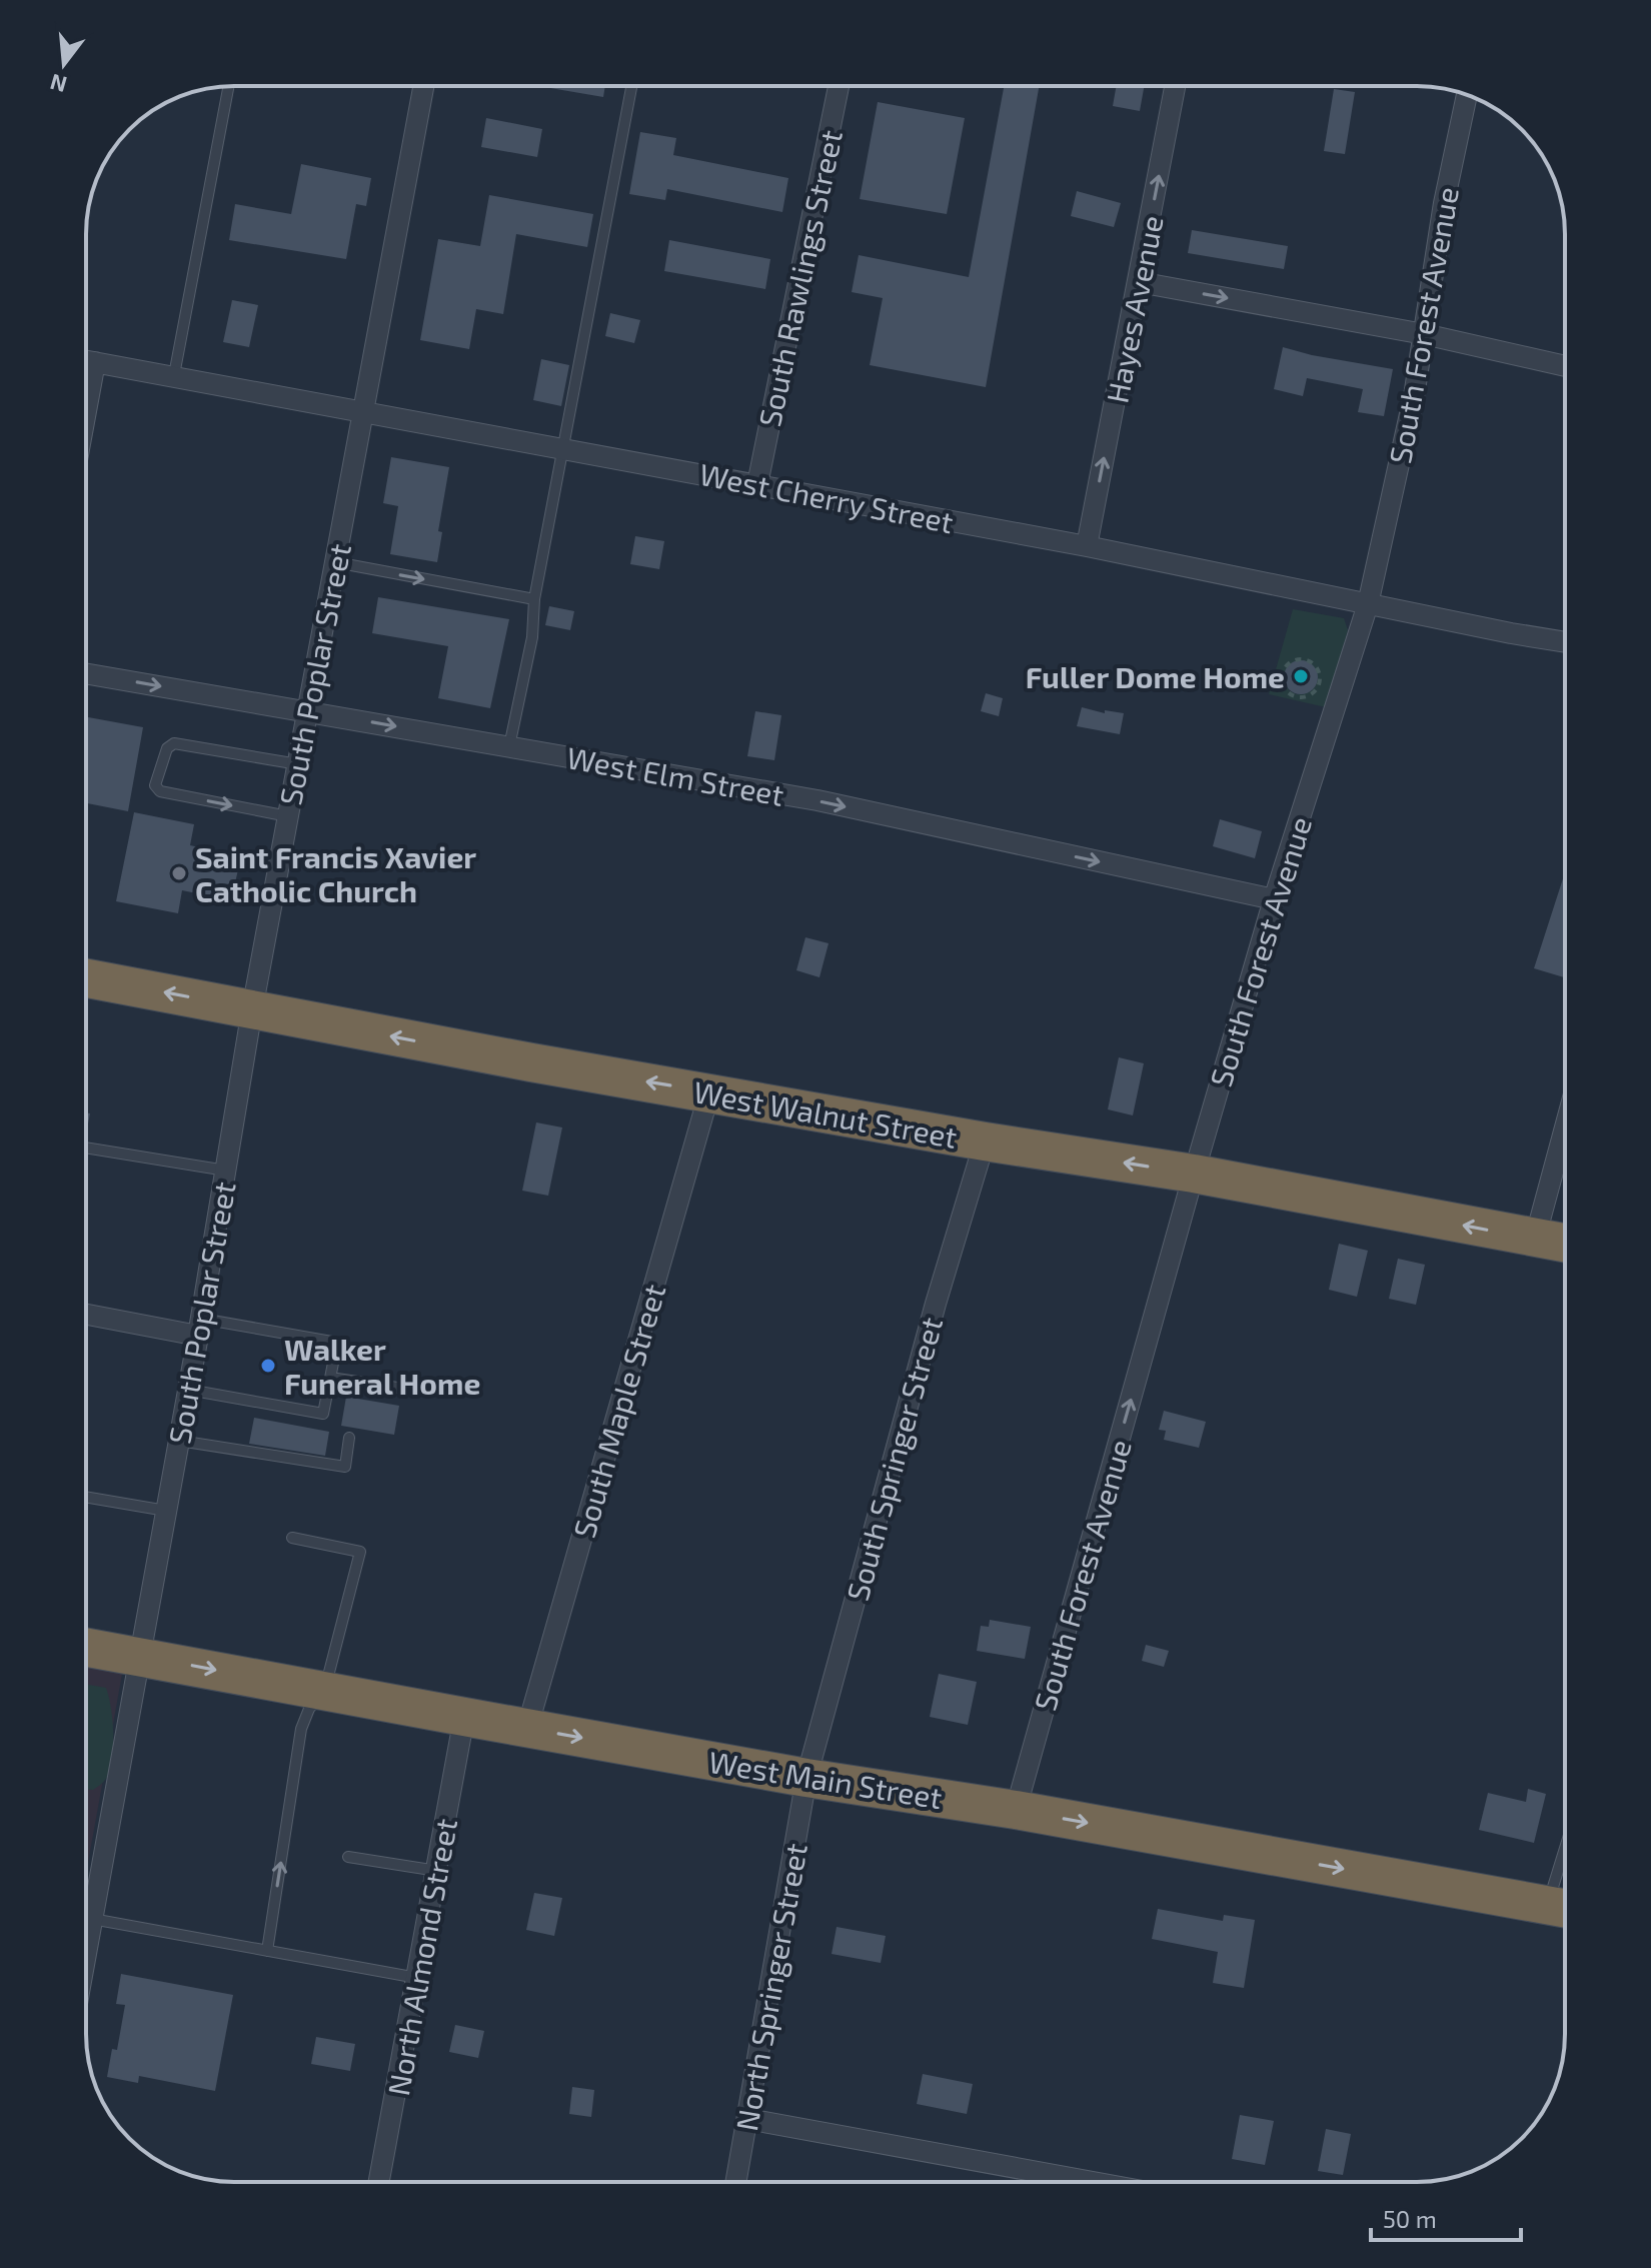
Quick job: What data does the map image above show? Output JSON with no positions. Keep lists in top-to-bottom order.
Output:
{
  "streets": {
    "highway": ["West Walnut Street", "West Main Street"],
    "street": [
      "South Rawlings Street",
      "Hayes Avenue",
      "South Forest Avenue",
      "West Cherry Street",
      "South Poplar Street",
      "West Elm Street",
      "South Maple Street",
      "South Springer Street",
      "North Almond Street",
      "North Springer Street"
    ]
  },
  "crossings": [
    ["South Rawlings Street", "West Cherry Street"],
    ["Hayes Avenue", "West Cherry Street"],
    ["South Forest Avenue", "West Cherry Street"],
    ["South Forest Avenue", "West Elm Street"],
    ["South Forest Avenue", "West Walnut Street"],
    ["South Forest Avenue", "West Main Street"],
    ["West Cherry Street", "South Poplar Street"],
    ["South Poplar Street", "West Elm Street"],
    ["South Poplar Street", "West Walnut Street"],
    ["South Poplar Street", "West Main Street"],
    ["West Walnut Street", "South Maple Street"],
    ["West Walnut Street", "South Springer Street"],
    ["South Maple Street", "West Main Street"],
    ["South Springer Street", "West Main Street"],
    ["South Springer Street", "North Springer Street"],
    ["West Main Street", "North Almond Street"],
    ["West Main Street", "North Springer Street"]
  ],
  "one_way": [
    "Hayes Avenue",
    "South Forest Avenue",
    "West Elm Street",
    "West Walnut Street",
    "West Main Street"
  ],
  "places": ["Fuller Dome Home", "Saint Francis Xavier Catholic Church", "Walker Funeral Home"],
  "scale_bar": "50 m",
  "north": "bottom"
}
